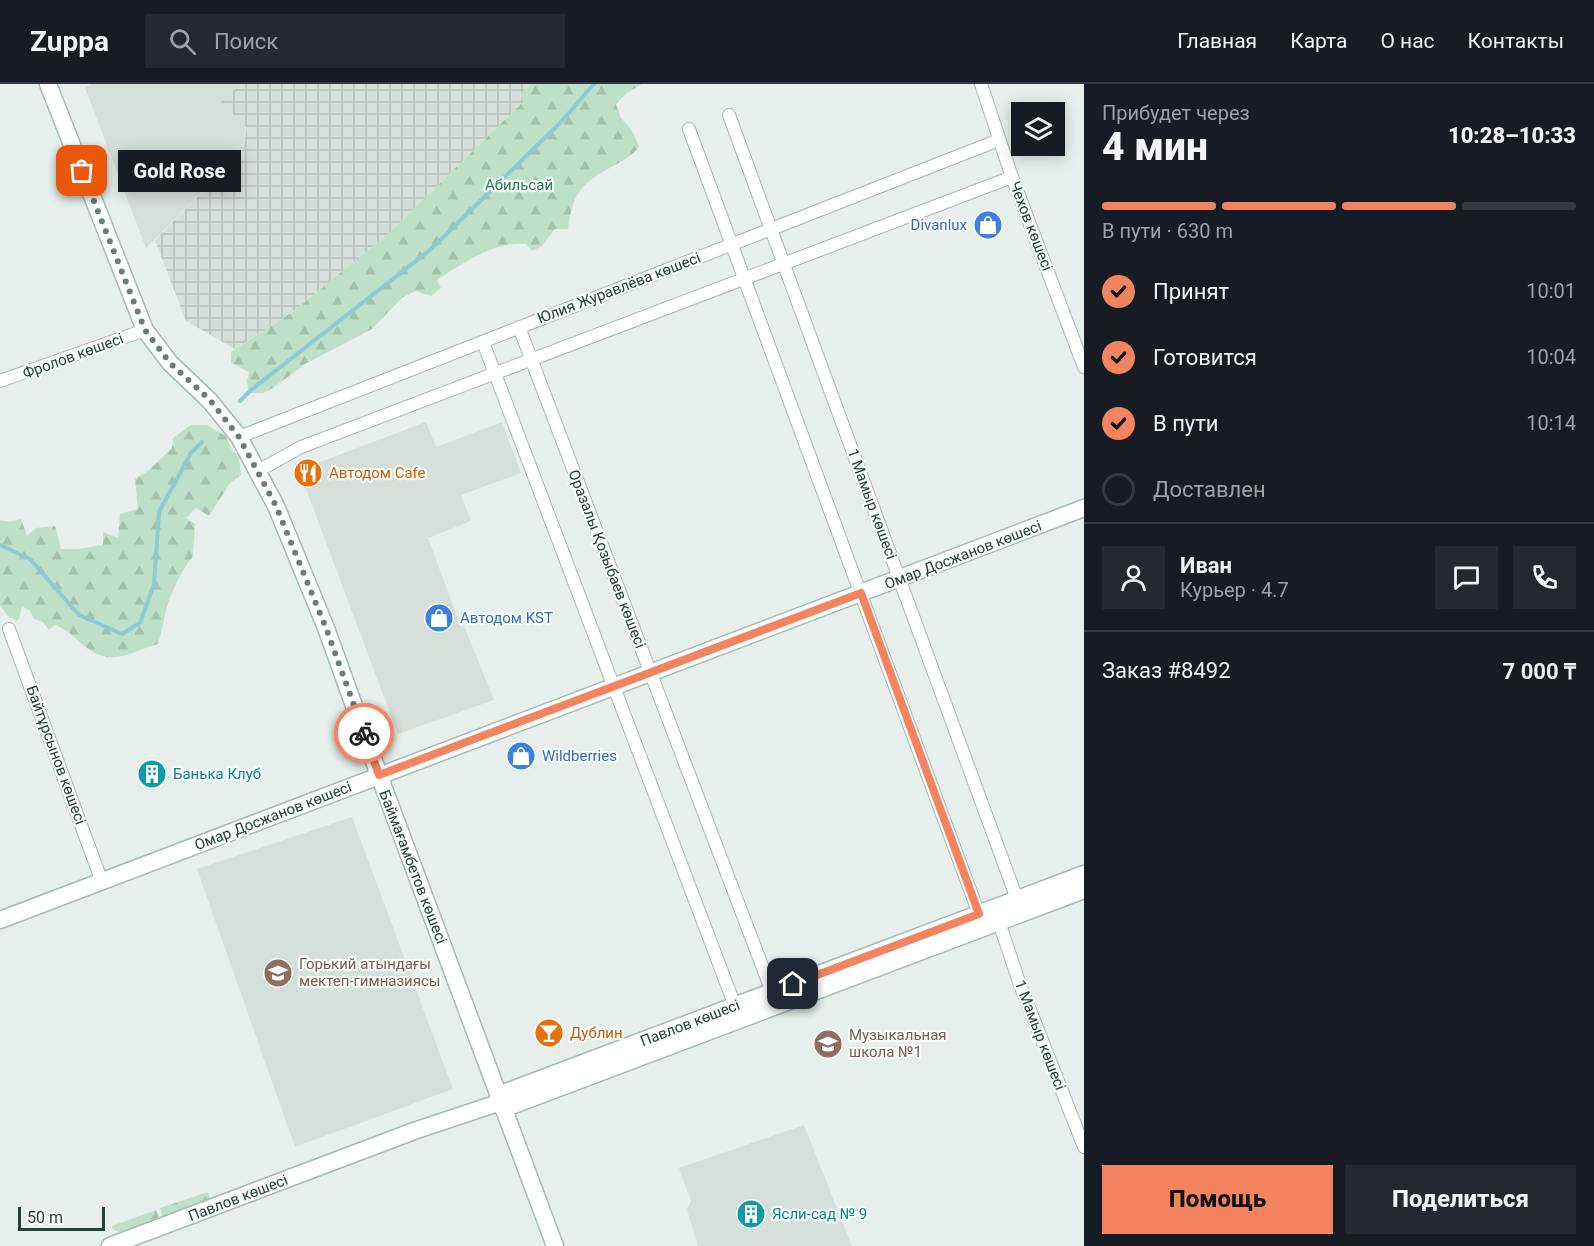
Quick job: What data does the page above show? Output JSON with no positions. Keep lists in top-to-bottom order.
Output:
{
  "streets": {
    "street": [
      "Чехов көшесі",
      "Юлия Журавлёва көшесі",
      "Фролов көшесі",
      "1 Мамыр көшесі",
      "Омар Досжанов көшесі",
      "Оразалы Қозыбаев көшесі",
      "Байтұрсынов көшесі",
      "Баймағамбетов көшесі",
      "Павлов көшесі"
    ]
  },
  "crossings": [
    ["Чехов көшесі", "Юлия Журавлёва көшесі"],
    ["Юлия Журавлёва көшесі", "1 Мамыр көшесі"],
    ["Юлия Журавлёва көшесі", "Оразалы Қозыбаев көшесі"],
    ["Юлия Журавлёва көшесі", "Баймағамбетов көшесі"],
    ["Фролов көшесі", "Баймағамбетов көшесі"],
    ["1 Мамыр көшесі", "Омар Досжанов көшесі"],
    ["1 Мамыр көшесі", "Павлов көшесі"],
    ["Омар Досжанов көшесі", "Оразалы Қозыбаев көшесі"],
    ["Омар Досжанов көшесі", "Байтұрсынов көшесі"],
    ["Омар Досжанов көшесі", "Баймағамбетов көшесі"],
    ["Оразалы Қозыбаев көшесі", "Павлов көшесі"],
    ["Баймағамбетов көшесі", "Павлов көшесі"]
  ],
  "parks": ["Абильсай"],
  "places": {
    "other": ["Gold Rose"],
    "shop": ["Divanlux", "Автодом KST", "Wildberries"],
    "restaurant": ["Автодом Cafe"],
    "building": ["Банька Клуб", "Ясли-сад № 9"],
    "school or university": ["Горький атындағы мектеп-гимназиясы", "Музыкальная школа №1"],
    "bar": ["Дублин"]
  },
  "scale_bar": "50 m",
  "page": {
    "header": "Zuppa",
    "search": "Поиск",
    "nav": [
      "Главная",
      "Карта",
      "О нас",
      "Контакты"
    ],
    "heading": ["4 мин", "Прибудет через", "10:28–10:33"],
    "panel": [
      "Иван",
      "Курьер · 4.7",
      "Заказ #8492",
      "7 000 ₸"
    ],
    "bubble": "Gold Rose",
    "bar": "В пути · 630 m",
    "list": [
      ["Принят", "10:01"],
      ["Готовится", "10:04"],
      ["В пути", "10:14"],
      "Доставлен"
    ],
    "buttons": ["Помощь", "Поделиться"],
    "scale": "50 m"
  }
}
